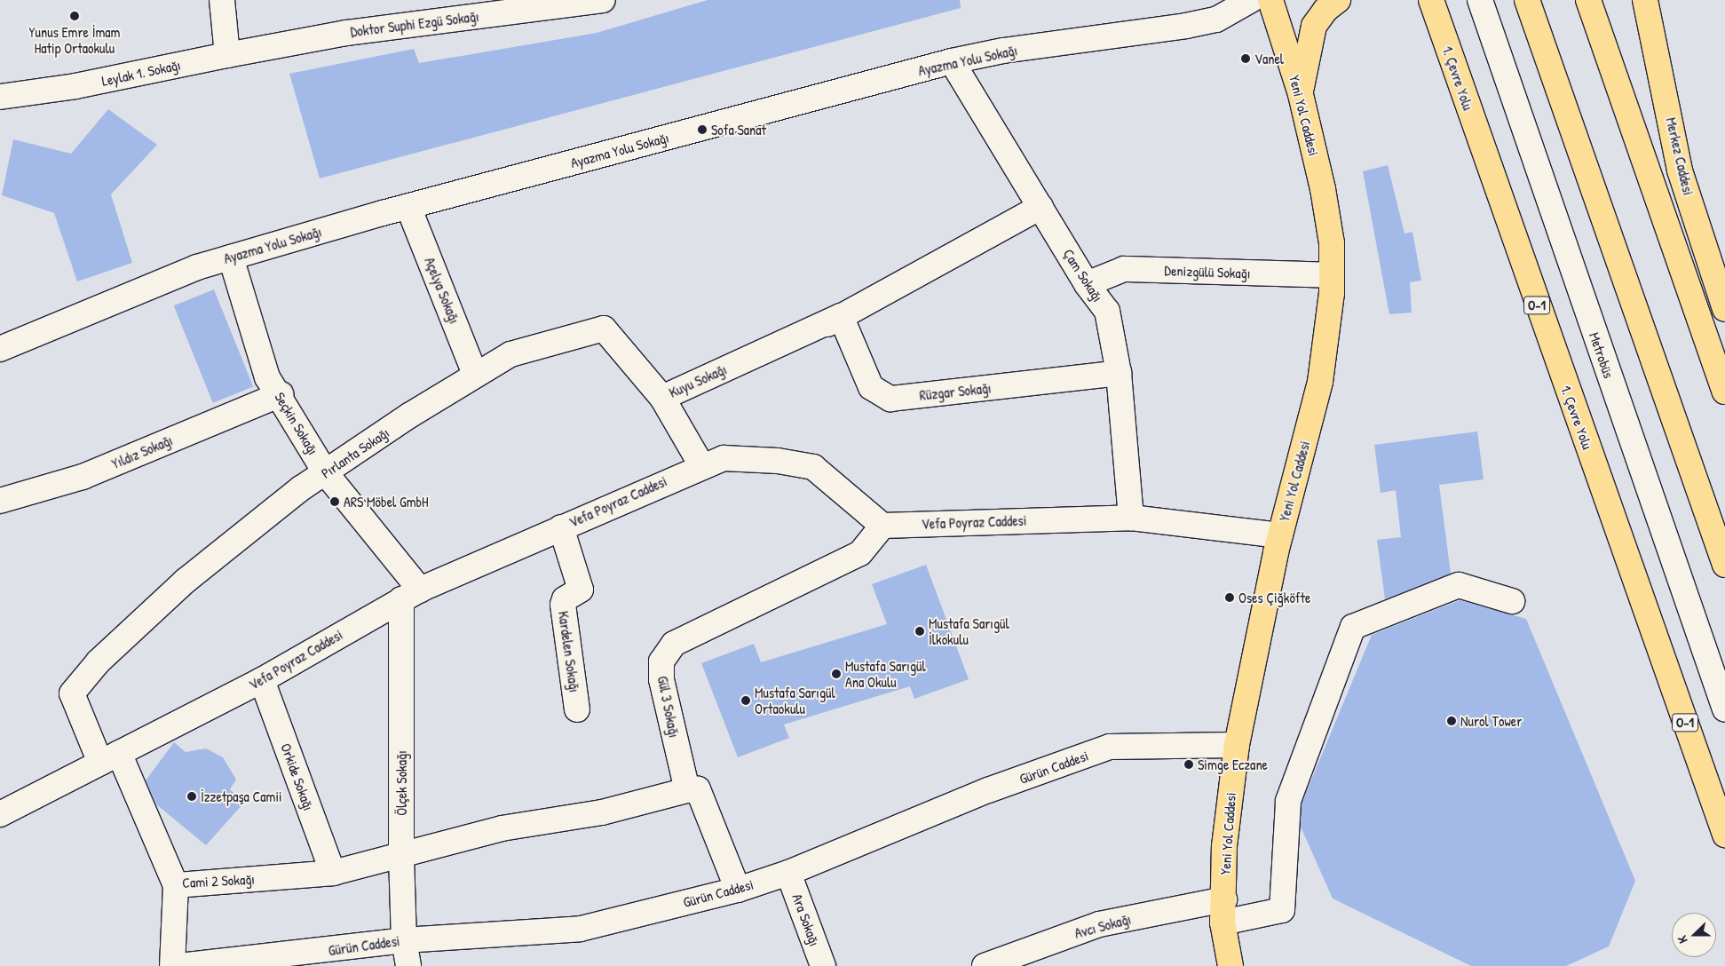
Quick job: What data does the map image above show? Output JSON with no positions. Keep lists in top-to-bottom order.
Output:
{
  "streets": {
    "main road": [
      "1. Çevre Yolu",
      "Yeni Yol Caddesi",
      "Merkez Caddesi",
      "O-1"
    ],
    "street": [
      "Doktor Suphi Ezgü Sokağı",
      "Ayazma Yolu Sokağı",
      "Leylak 1. Sokağı",
      "Denizgülü Sokağı",
      "Çam Sokağı",
      "Açelya Sokağı",
      "Metrobüs",
      "Kuyu Sokağı",
      "Rüzgar Sokağı",
      "Seçkin Sokağı",
      "Yıldız Sokağı",
      "Pırlanta Sokağı",
      "Vefa Poyraz Caddesi",
      "Kardelen Sokağı",
      "Gül 3 Sokağı",
      "Gürün Caddesi",
      "Orkide Sokağı",
      "Ölçek Sokağı",
      "Cami 2 Sokağı",
      "Ara Sokağı",
      "Avcı Sokağı"
    ]
  },
  "crossings": [
    ["Doktor Suphi Ezgü Sokağı", "Leylak 1. Sokağı"],
    ["Ayazma Yolu Sokağı", "Çam Sokağı"],
    ["Ayazma Yolu Sokağı", "Açelya Sokağı"],
    ["Ayazma Yolu Sokağı", "Seçkin Sokağı"],
    ["Yeni Yol Caddesi", "Denizgülü Sokağı"],
    ["Yeni Yol Caddesi", "Vefa Poyraz Caddesi"],
    ["Yeni Yol Caddesi", "Gürün Caddesi"],
    ["Yeni Yol Caddesi", "Avcı Sokağı"],
    ["Denizgülü Sokağı", "Çam Sokağı"],
    ["Çam Sokağı", "Kuyu Sokağı"],
    ["Çam Sokağı", "Rüzgar Sokağı"],
    ["Çam Sokağı", "Vefa Poyraz Caddesi"],
    ["Açelya Sokağı", "Pırlanta Sokağı"],
    ["Kuyu Sokağı", "Rüzgar Sokağı"],
    ["Kuyu Sokağı", "Pırlanta Sokağı"],
    ["Seçkin Sokağı", "Yıldız Sokağı"],
    ["Seçkin Sokağı", "Pırlanta Sokağı"],
    ["Seçkin Sokağı", "Vefa Poyraz Caddesi"],
    ["Seçkin Sokağı", "Ölçek Sokağı"],
    ["Pırlanta Sokağı", "Vefa Poyraz Caddesi"],
    ["Pırlanta Sokağı", "Cami 2 Sokağı"],
    ["Vefa Poyraz Caddesi", "Kardelen Sokağı"],
    ["Vefa Poyraz Caddesi", "Gül 3 Sokağı"],
    ["Vefa Poyraz Caddesi", "Orkide Sokağı"],
    ["Vefa Poyraz Caddesi", "Ölçek Sokağı"],
    ["Vefa Poyraz Caddesi", "Cami 2 Sokağı"],
    ["Gül 3 Sokağı", "Cami 2 Sokağı"],
    ["Gürün Caddesi", "Ölçek Sokağı"],
    ["Gürün Caddesi", "Ara Sokağı"],
    ["Orkide Sokağı", "Cami 2 Sokağı"],
    ["Ölçek Sokağı", "Cami 2 Sokağı"]
  ],
  "places": [
    "Yunus Emre İmam Hatip Ortaokulu",
    "Vanel",
    "Sofa Sanat",
    "ARS Möbel GmbH",
    "Oses Çiğköfte",
    "Mustafa Sarıgül İlkokulu",
    "Mustafa Sarıgül Ana Okulu",
    "Mustafa Sarıgül Ortaokulu",
    "Nurol Tower",
    "Simge Eczane",
    "İzzetpaşa Camii"
  ],
  "north": "left"
}
